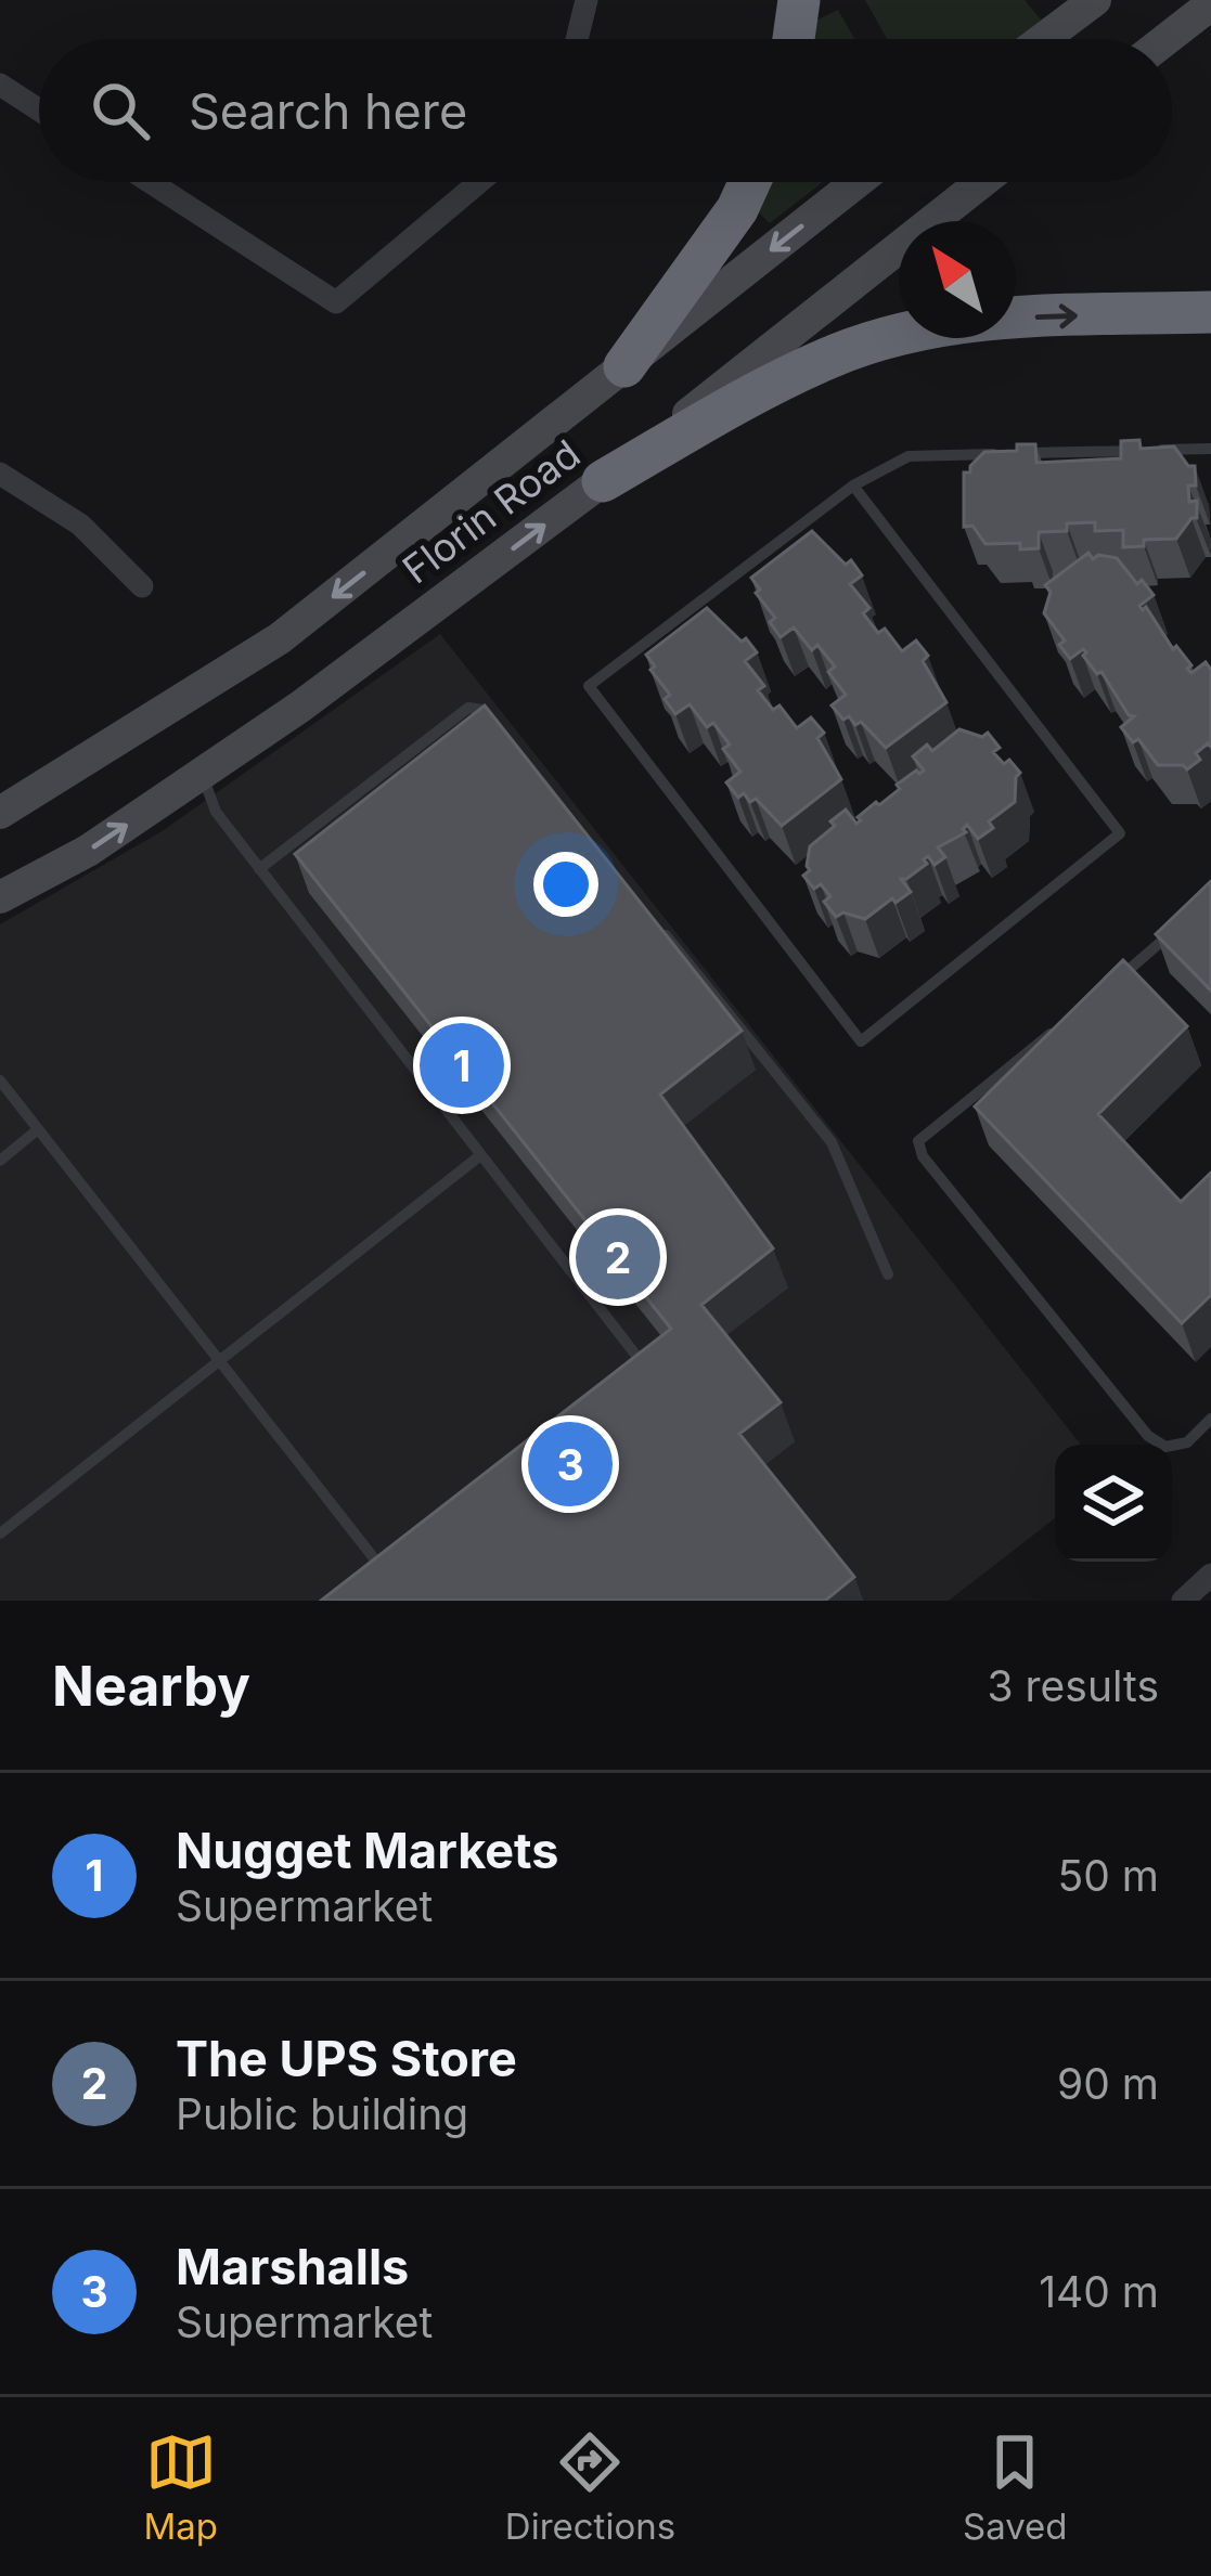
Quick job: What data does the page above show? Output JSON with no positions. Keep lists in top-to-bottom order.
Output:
{
  "streets": {
    "main road": ["Florin Road"]
  },
  "north": "top left",
  "page": {
    "search": "Search here",
    "pins": ["1", "2", "3"],
    "heading": ["Nearby", "3 results"],
    "list": [
      {
        "mark": "1",
        "name": "Nugget Markets",
        "note": "Supermarket",
        "value": "50 m"
      },
      {
        "mark": "2",
        "name": "The UPS Store",
        "note": "Public building",
        "value": "90 m"
      },
      {
        "mark": "3",
        "name": "Marshalls",
        "note": "Supermarket",
        "value": "140 m"
      }
    ],
    "nav": ["Map", "Directions", "Saved"]
  }
}
